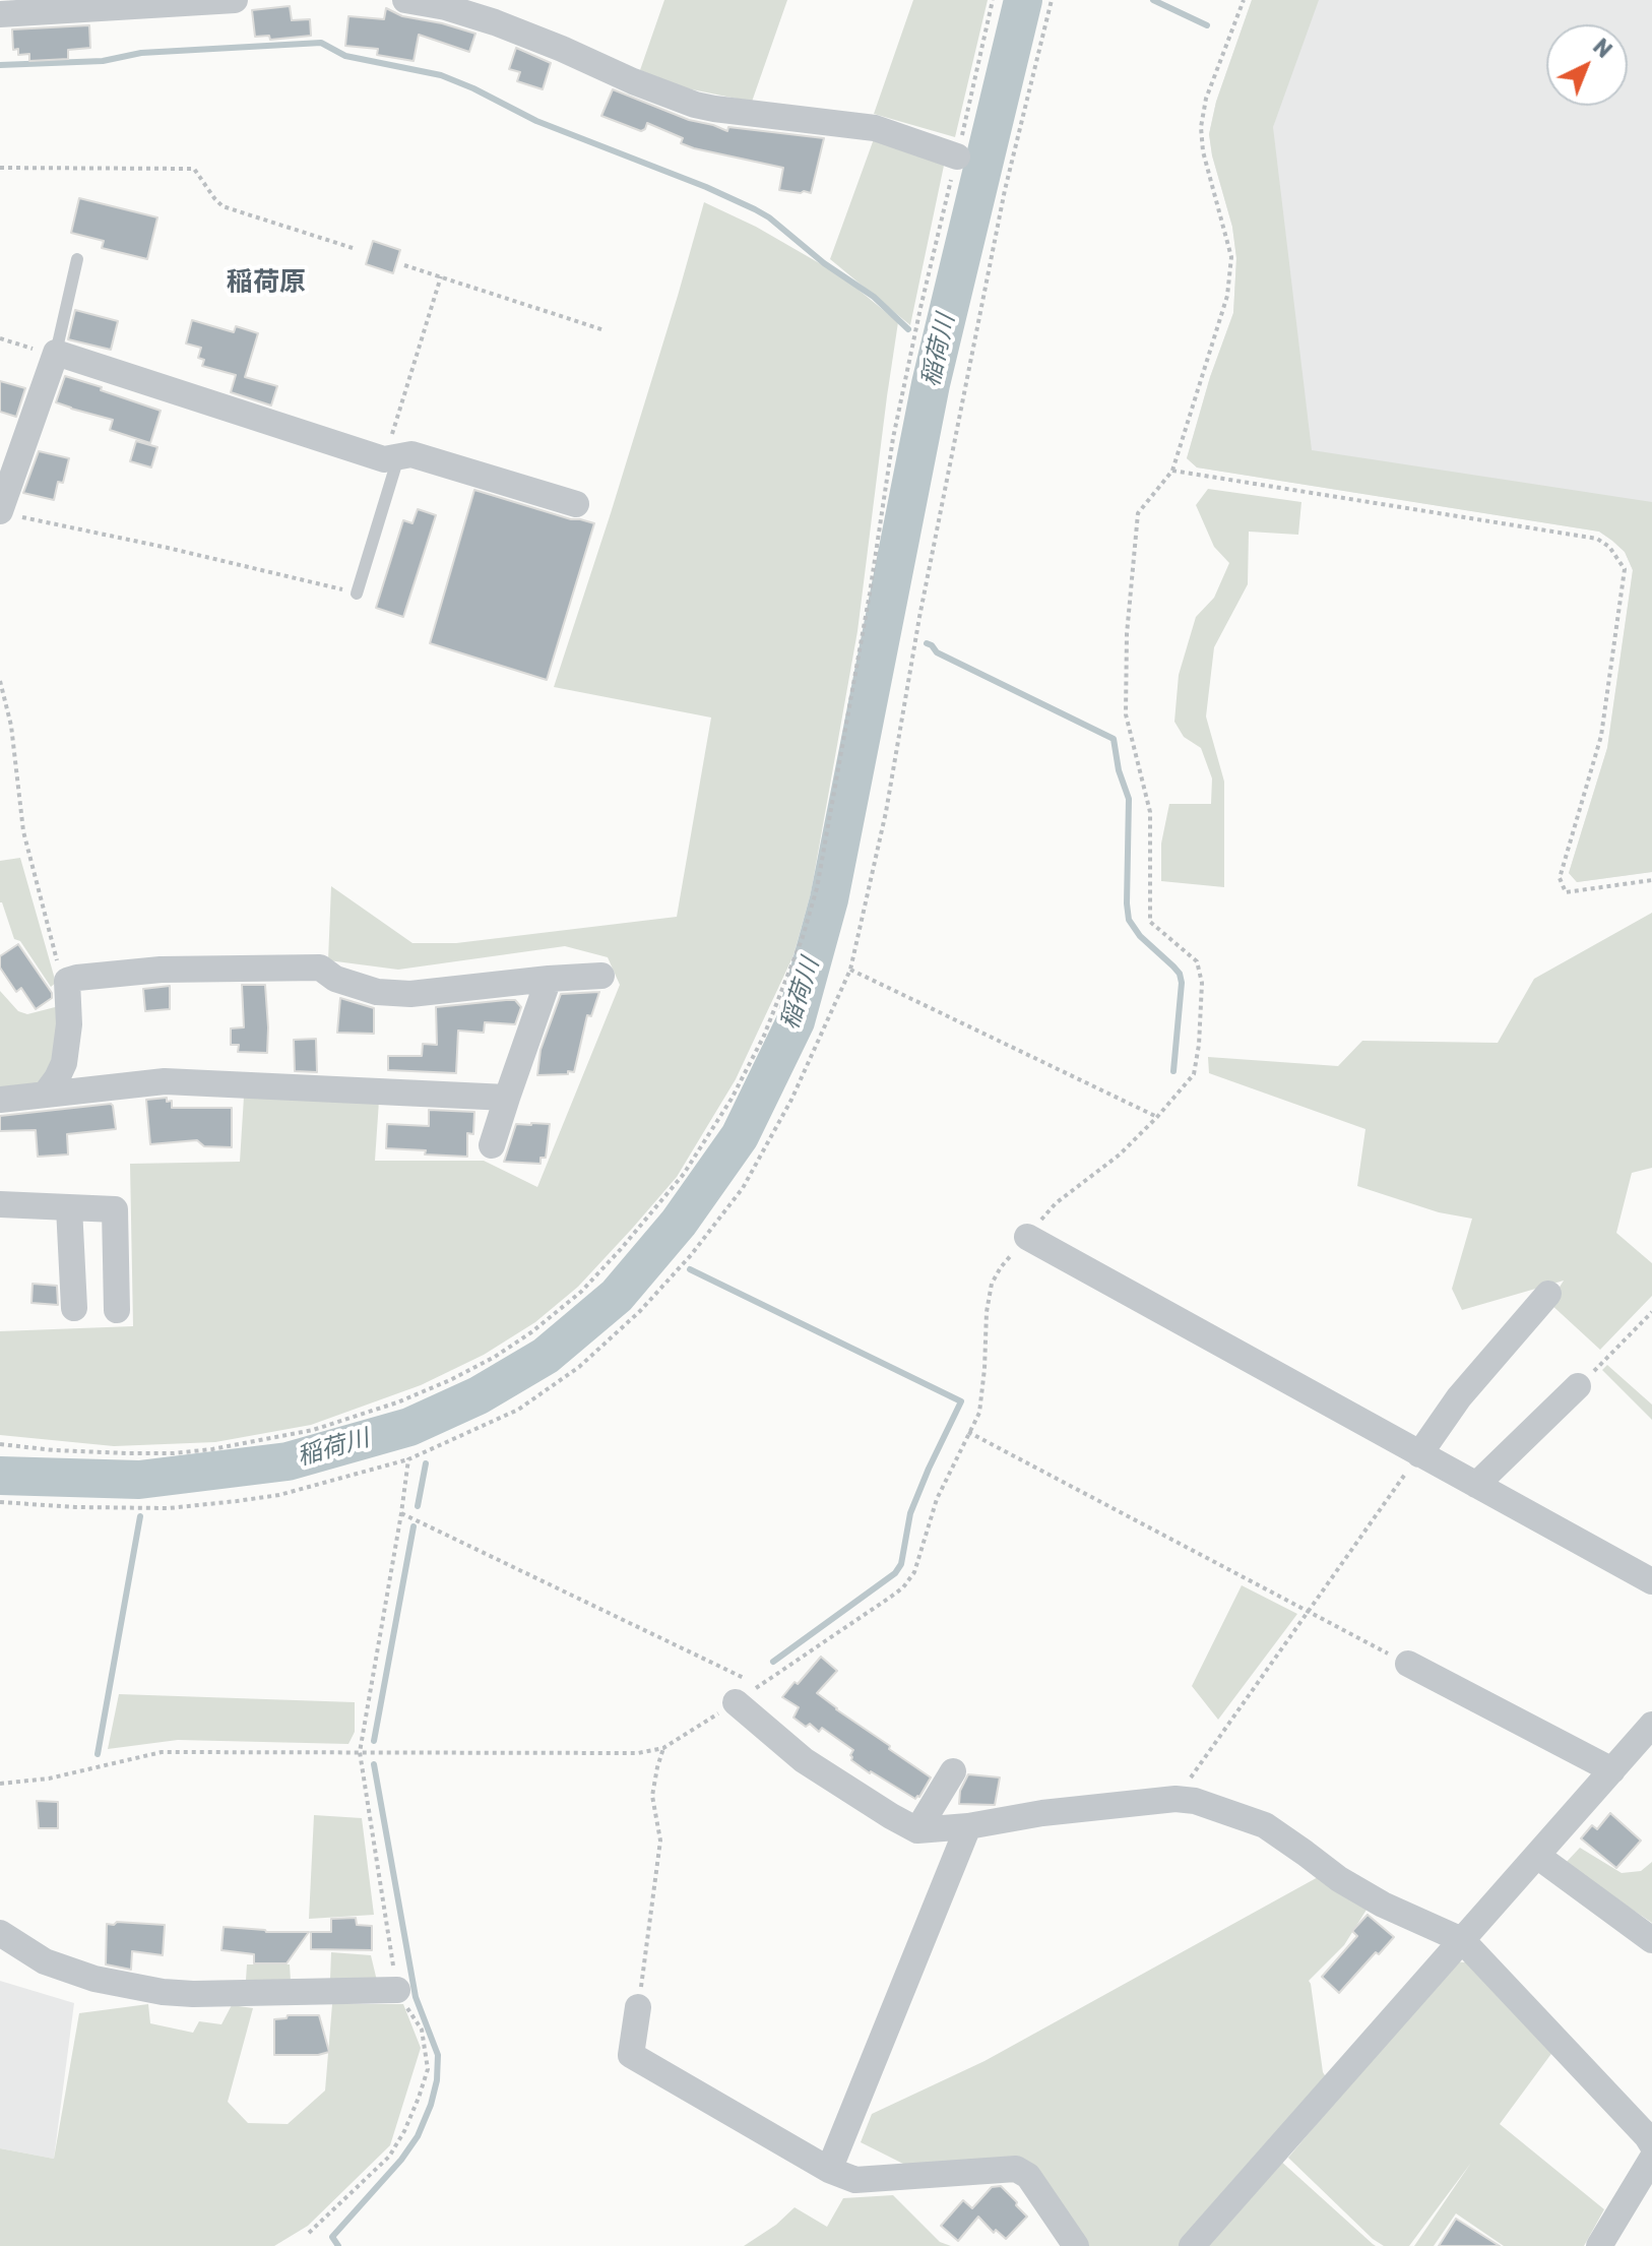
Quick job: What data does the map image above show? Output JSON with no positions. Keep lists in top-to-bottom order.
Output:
{
  "districts": ["稲荷原"],
  "water": ["稲荷川"],
  "north": "top right"
}
